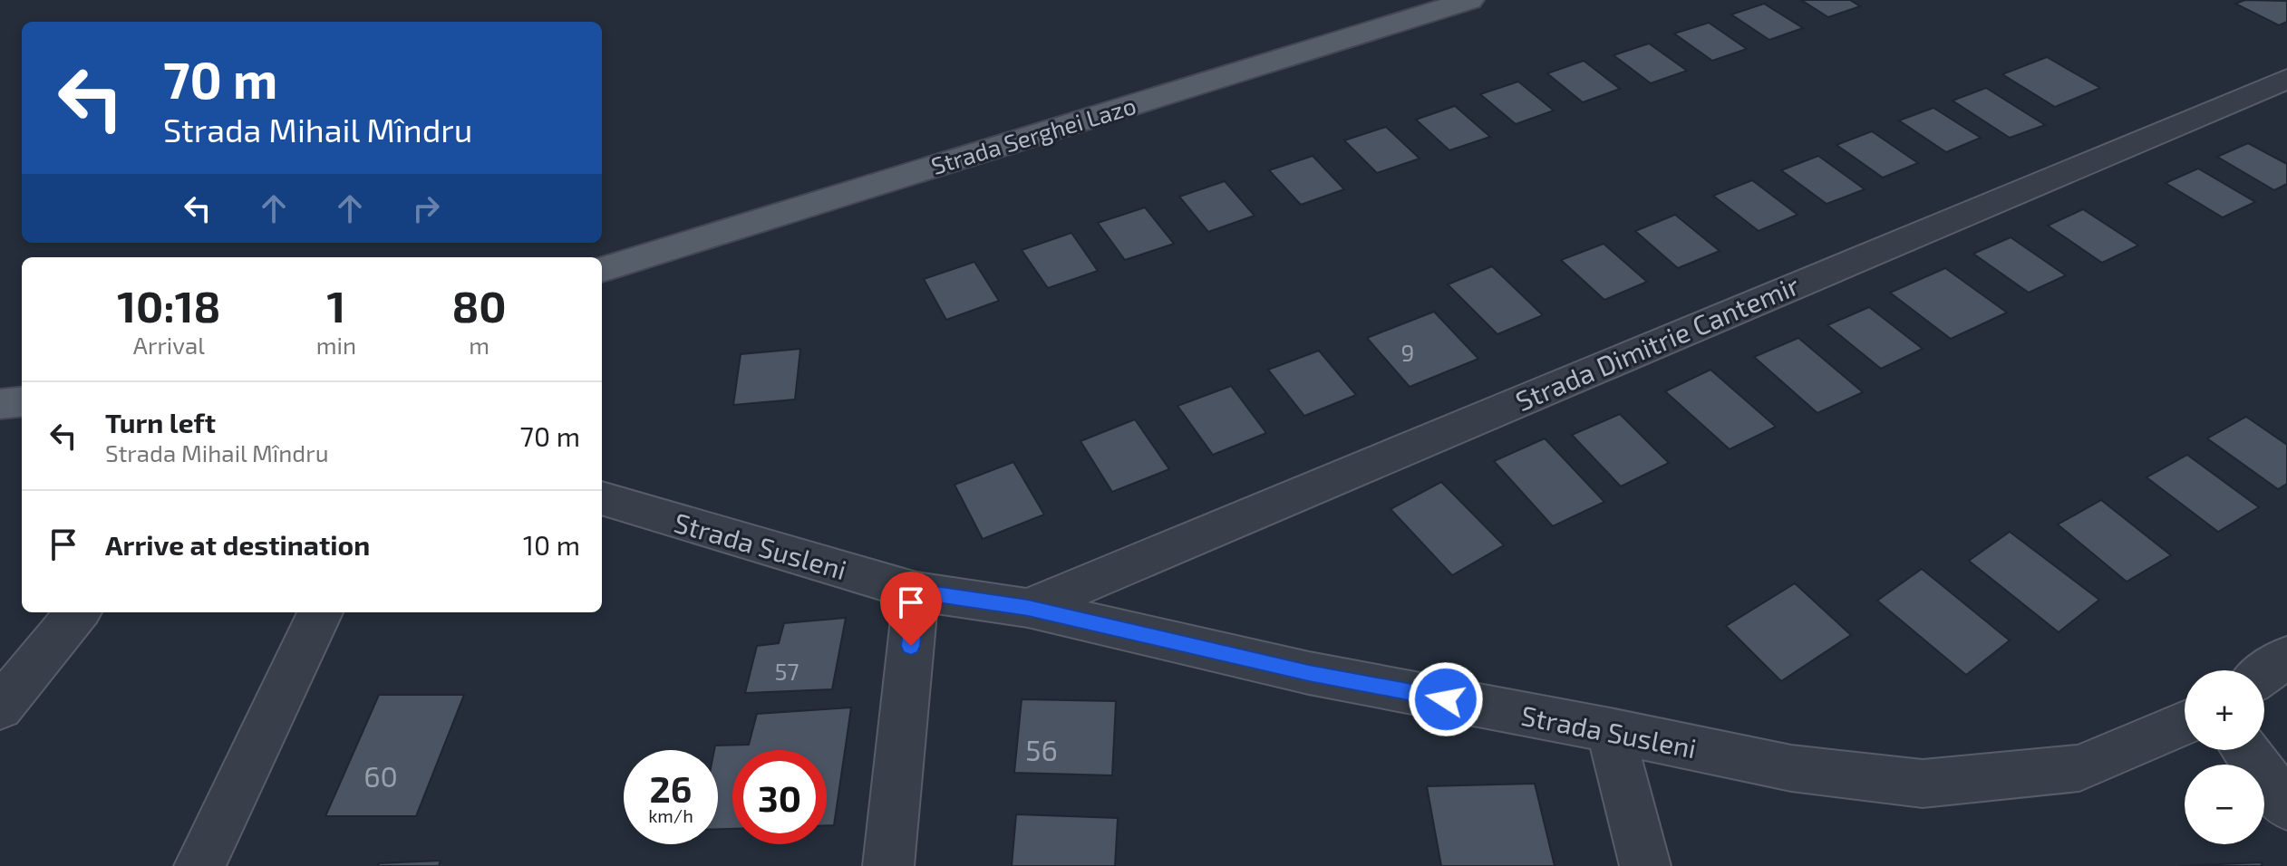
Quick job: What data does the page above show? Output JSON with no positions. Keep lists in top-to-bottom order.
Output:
{
  "streets": {
    "main road": ["Strada Serghei Lazo"],
    "street": ["Strada Dimitrie Cantemir", "Strada Susleni"]
  },
  "crossings": [
    ["Strada Dimitrie Cantemir", "Strada Susleni"]
  ],
  "house_numbers": [
    "9",
    "57",
    "56",
    "60"
  ],
  "page": {
    "turn": ["70 m", "Strada Mihail Mîndru"],
    "eta": [
      "10:18",
      "Arrival",
      "1",
      "min",
      "80",
      "m"
    ],
    "list": [
      {
        "name": "Turn left",
        "note": "Strada Mihail Mîndru",
        "value": "70 m"
      },
      {
        "name": "Arrive at destination",
        "value": "10 m"
      }
    ],
    "map_buttons": ["+", "−"],
    "speed": "26 km/h",
    "limit": "30"
  }
}
